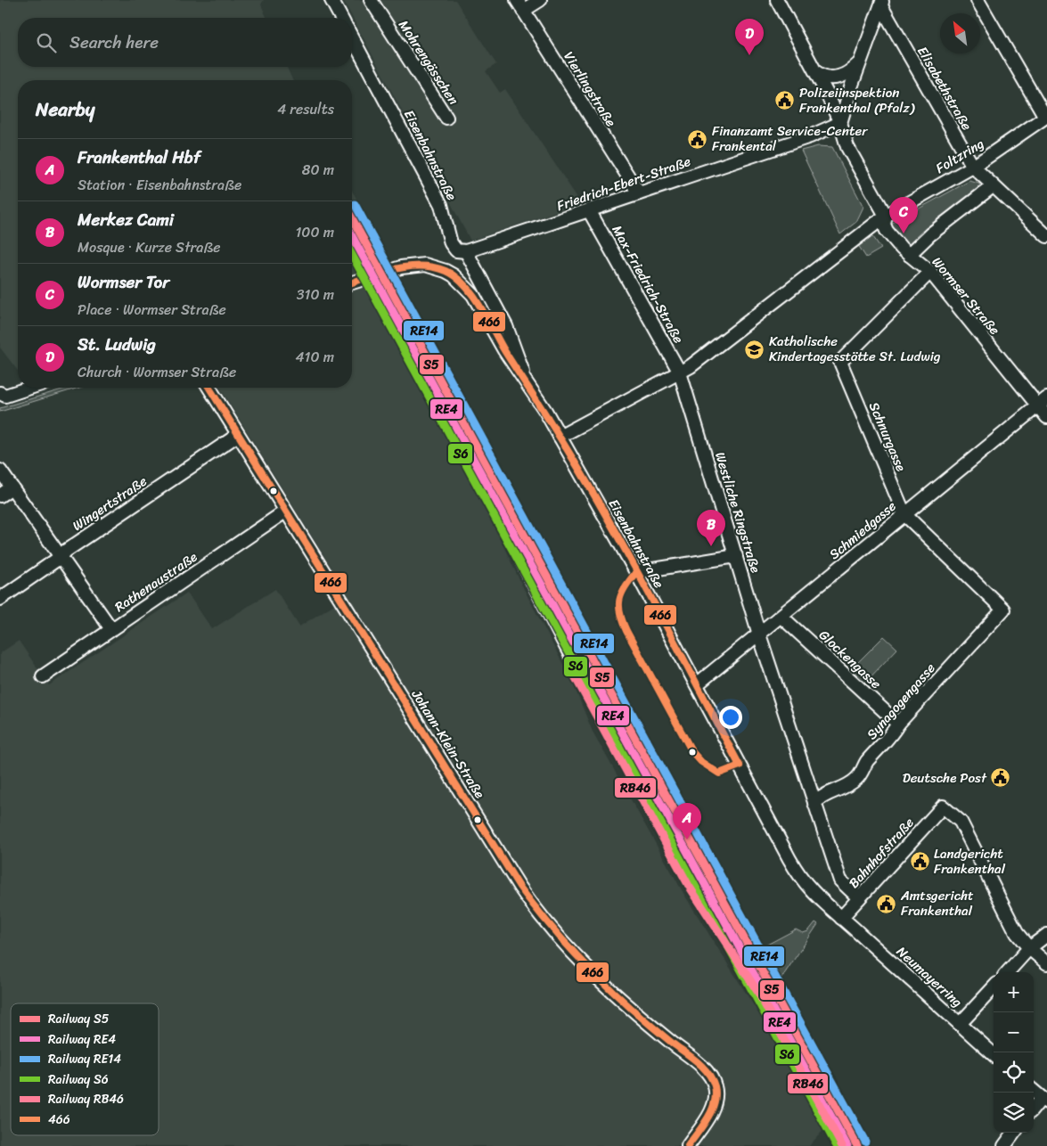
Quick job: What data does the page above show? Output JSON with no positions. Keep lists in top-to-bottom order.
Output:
{
  "streets": {
    "street": [
      "Mohrengässchen",
      "Elisabethstraße",
      "Vierlingstraße",
      "Eisenbahnstraße",
      "Foltzring",
      "Friedrich-Ebert-Straße",
      "Max-Friedrich-Straße",
      "Wormser Straße",
      "Schnurgasse",
      "Wingertstraße",
      "Westliche Ringstraße",
      "Schmiedgasse",
      "Rathenaustraße",
      "Glockengasse",
      "Synagogengasse",
      "Johann-Klein-Straße",
      "Bahnhofstraße",
      "Neumayerring"
    ]
  },
  "crossings": [
    ["Elisabethstraße", "Foltzring"],
    ["Vierlingstraße", "Friedrich-Ebert-Straße"],
    ["Eisenbahnstraße", "Friedrich-Ebert-Straße"],
    ["Eisenbahnstraße", "Schmiedgasse"],
    ["Eisenbahnstraße", "Bahnhofstraße"],
    ["Eisenbahnstraße", "Neumayerring"],
    ["Foltzring", "Wormser Straße"],
    ["Friedrich-Ebert-Straße", "Max-Friedrich-Straße"],
    ["Friedrich-Ebert-Straße", "Wormser Straße"],
    ["Max-Friedrich-Straße", "Westliche Ringstraße"],
    ["Wormser Straße", "Schnurgasse"],
    ["Wormser Straße", "Schmiedgasse"],
    ["Schnurgasse", "Schmiedgasse"],
    ["Schnurgasse", "Synagogengasse"],
    ["Wingertstraße", "Johann-Klein-Straße"],
    ["Westliche Ringstraße", "Schmiedgasse"],
    ["Westliche Ringstraße", "Synagogengasse"],
    ["Westliche Ringstraße", "Bahnhofstraße"],
    ["Schmiedgasse", "Glockengasse"],
    ["Rathenaustraße", "Johann-Klein-Straße"],
    ["Glockengasse", "Synagogengasse"],
    ["Bahnhofstraße", "Neumayerring"]
  ],
  "places": {
    "public building": [
      "Polizeiinspektion Frankenthal (Pfalz)",
      "Finanzamt Service-Center Frankental",
      "Deutsche Post",
      "Landgericht Frankenthal",
      "Amtsgericht Frankenthal"
    ],
    "school or university": ["Katholische Kindertagesstätte St. Ludwig"]
  },
  "lines": [
    "rail line RE14",
    "rail line S5",
    "rail line RE4",
    "rail line S6",
    "transit line 466",
    "rail line RB46"
  ],
  "legend": [
    "Railway S5",
    "Railway RE4",
    "Railway RE14",
    "Railway S6",
    "Railway RB46",
    "466"
  ],
  "north": "top left",
  "page": {
    "search": "Search here",
    "pins": [
      "D",
      "C",
      "B",
      "A"
    ],
    "heading": ["Nearby", "4 results"],
    "list": [
      {
        "mark": "A",
        "name": "Frankenthal Hbf",
        "note": "Station · Eisenbahnstraße",
        "value": "80 m"
      },
      {
        "mark": "B",
        "name": "Merkez Cami",
        "note": "Mosque · Kurze Straße",
        "value": "100 m"
      },
      {
        "mark": "C",
        "name": "Wormser Tor",
        "note": "Place · Wormser Straße",
        "value": "310 m"
      },
      {
        "mark": "D",
        "name": "St. Ludwig",
        "note": "Church · Wormser Straße",
        "value": "410 m"
      }
    ],
    "map_buttons": ["+", "−"]
  }
}
